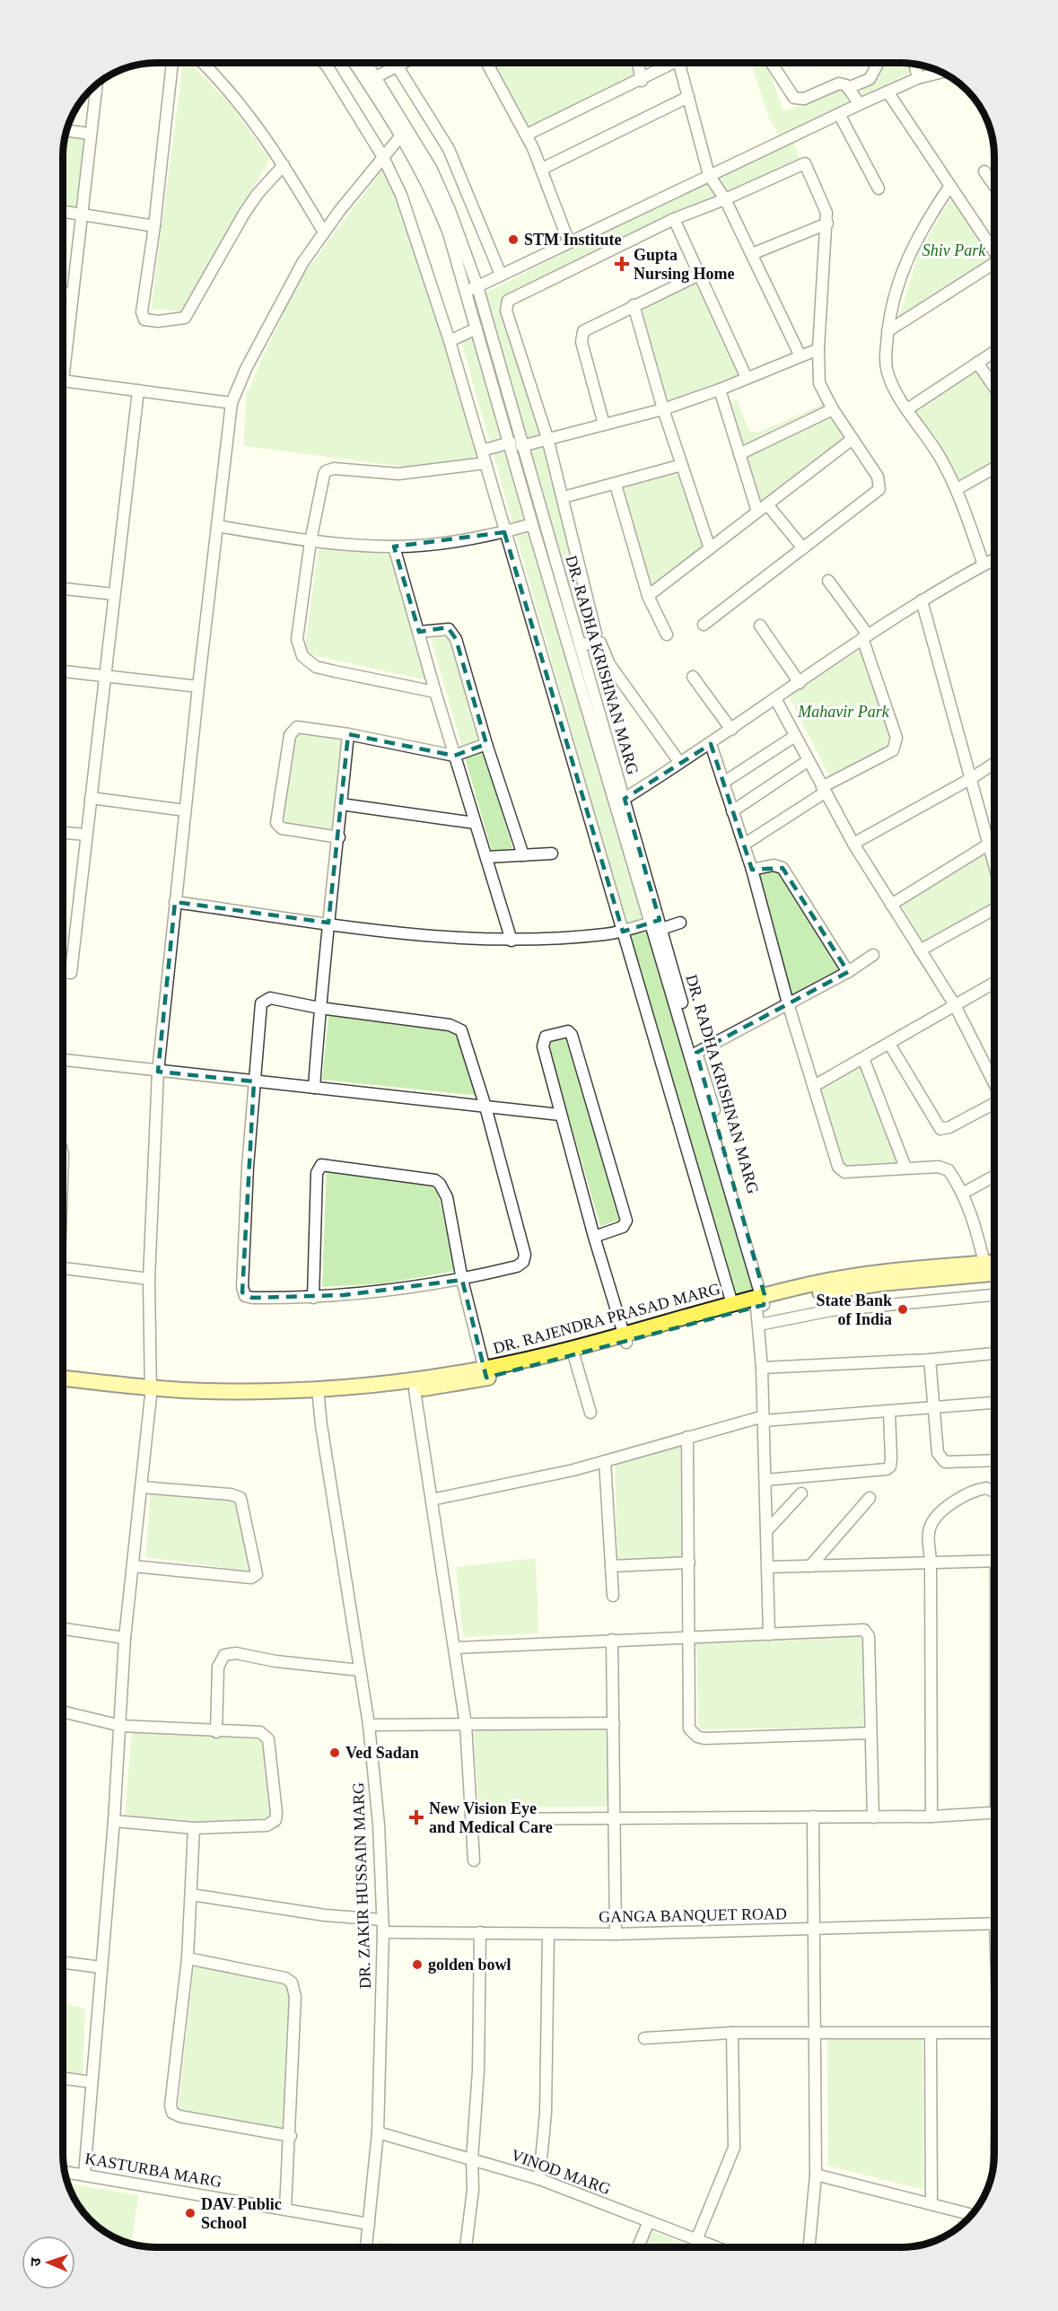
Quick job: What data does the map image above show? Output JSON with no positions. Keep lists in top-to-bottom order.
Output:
{
  "streets": {
    "main road": ["DR. RAJENDRA PRASAD MARG"],
    "street": [
      "DR. RADHA KRISHNAN MARG",
      "DR. ZAKIR HUSSAIN MARG",
      "GANGA BANQUET ROAD",
      "KASTURBA MARG",
      "VINOD MARG"
    ]
  },
  "crossings": [
    ["DR. RADHA KRISHNAN MARG", "DR. RAJENDRA PRASAD MARG"],
    ["DR. RAJENDRA PRASAD MARG", "DR. ZAKIR HUSSAIN MARG"],
    ["DR. ZAKIR HUSSAIN MARG", "GANGA BANQUET ROAD"],
    ["DR. ZAKIR HUSSAIN MARG", "KASTURBA MARG"],
    ["DR. ZAKIR HUSSAIN MARG", "VINOD MARG"]
  ],
  "parks": ["Shiv Park", "Mahavir Park"],
  "places": {
    "other": [
      "STM Institute",
      "State Bank of India",
      "Ved Sadan",
      "golden bowl",
      "DAV Public School"
    ],
    "health": ["Gupta Nursing Home", "New Vision Eye and Medical Care"]
  },
  "north": "left"
}
